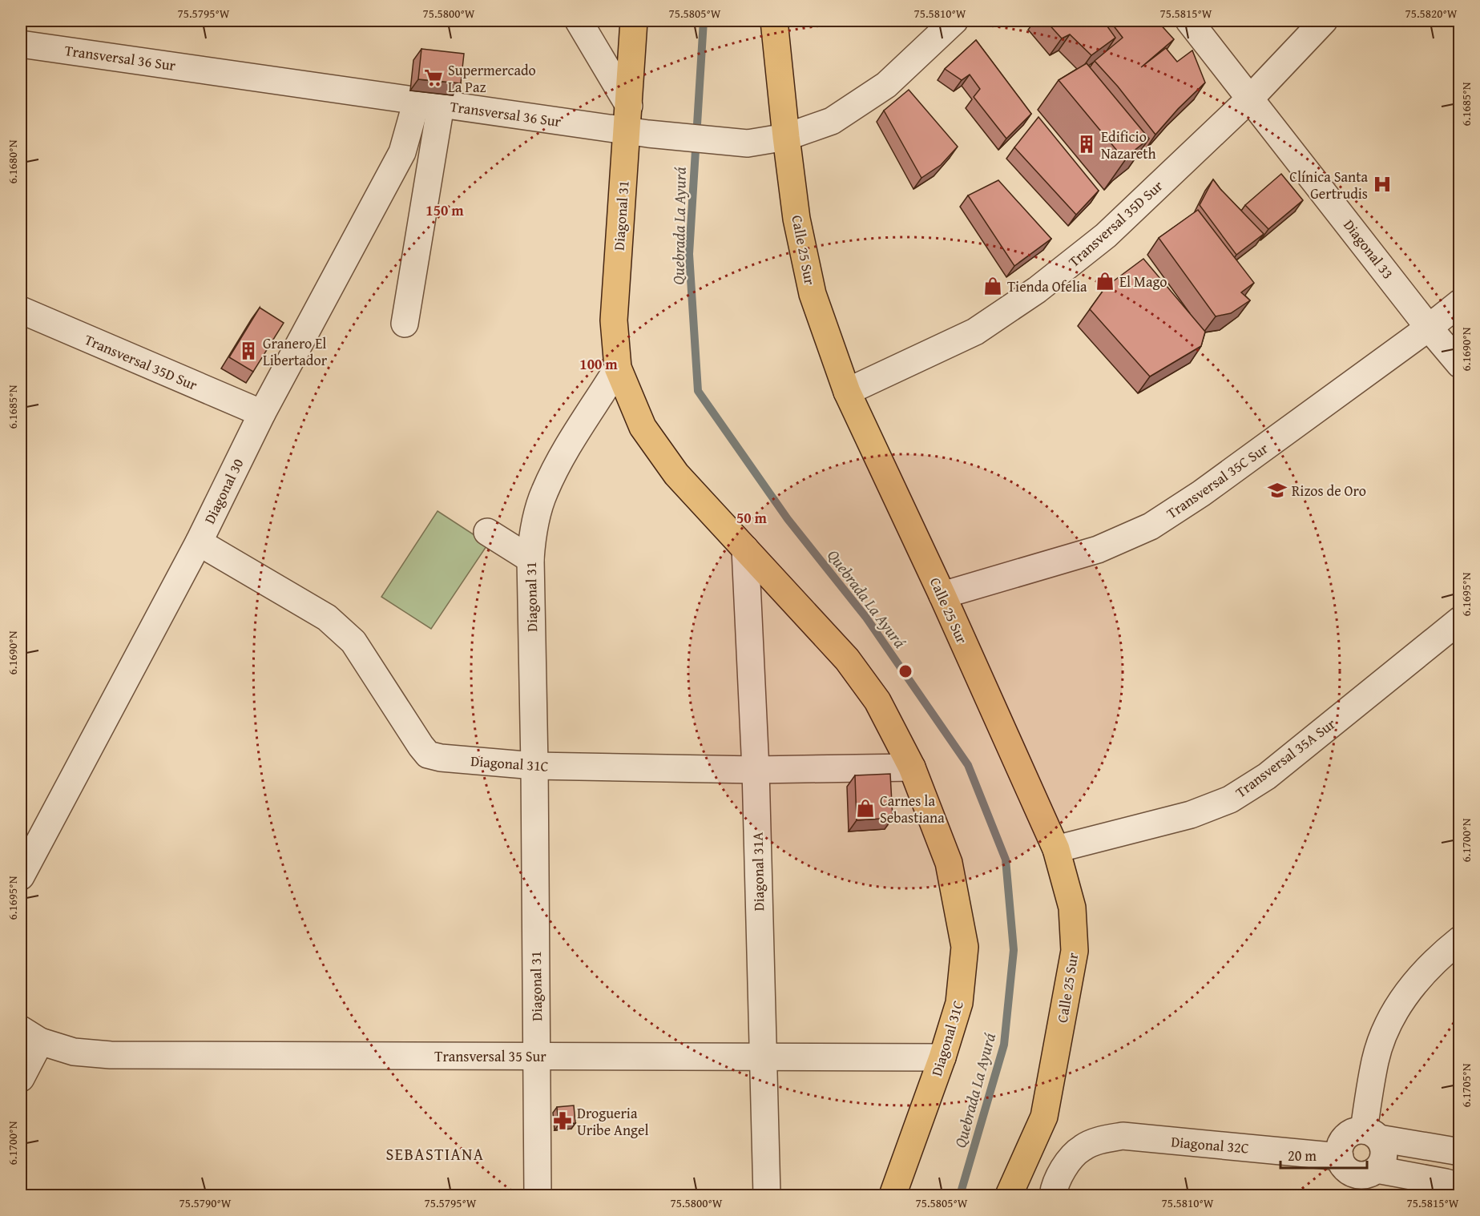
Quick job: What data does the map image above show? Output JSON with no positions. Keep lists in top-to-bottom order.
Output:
{
  "streets": {
    "main road": ["Diagonal 31", "Calle 25 Sur", "Diagonal 31C"],
    "street": [
      "Transversal 36 Sur",
      "Transversal 35D Sur",
      "Diagonal 33",
      "Transversal 35C Sur",
      "Diagonal 30",
      "Transversal 35A Sur",
      "Diagonal 31A",
      "Transversal 35 Sur",
      "Diagonal 32C"
    ]
  },
  "crossings": [
    ["Transversal 36 Sur", "Diagonal 31"],
    ["Transversal 36 Sur", "Calle 25 Sur"],
    ["Transversal 36 Sur", "Diagonal 30"],
    ["Diagonal 31", "Diagonal 31C"],
    ["Diagonal 31", "Transversal 35 Sur"],
    ["Transversal 35D Sur", "Diagonal 33"],
    ["Transversal 35D Sur", "Calle 25 Sur"],
    ["Transversal 35D Sur", "Diagonal 30"],
    ["Diagonal 33", "Transversal 35C Sur"],
    ["Calle 25 Sur", "Transversal 35C Sur"],
    ["Calle 25 Sur", "Transversal 35A Sur"],
    ["Diagonal 30", "Diagonal 31C"],
    ["Diagonal 31C", "Diagonal 31A"],
    ["Diagonal 31C", "Transversal 35 Sur"],
    ["Diagonal 31A", "Transversal 35 Sur"]
  ],
  "districts": ["SEBASTIANA"],
  "water": ["Quebrada La Ayurá"],
  "places": {
    "supermarket": ["Supermercado La Paz"],
    "building": ["Edificio Nazareth", "Granero El Libertador"],
    "hospital": ["Clínica Santa Gertrudis"],
    "shop": ["El Mago", "Tienda Ofelia", "Carnes la Sebastiana"],
    "school or university": ["Rizos de Oro"],
    "pharmacy": ["Drogueria Uribe Angel"]
  },
  "scale_bar": "20 m",
  "coordinates": [
    "75.5795°W",
    "75.5800°W",
    "75.5805°W",
    "75.5810°W",
    "75.5815°W",
    "75.5820°W",
    "6.1685°N",
    "6.1680°N",
    "6.1690°N",
    "6.1695°N",
    "6.1700°N",
    "6.1705°N",
    "75.5790°W"
  ],
  "rings": ["150 m", "100 m", "50 m"]
}
